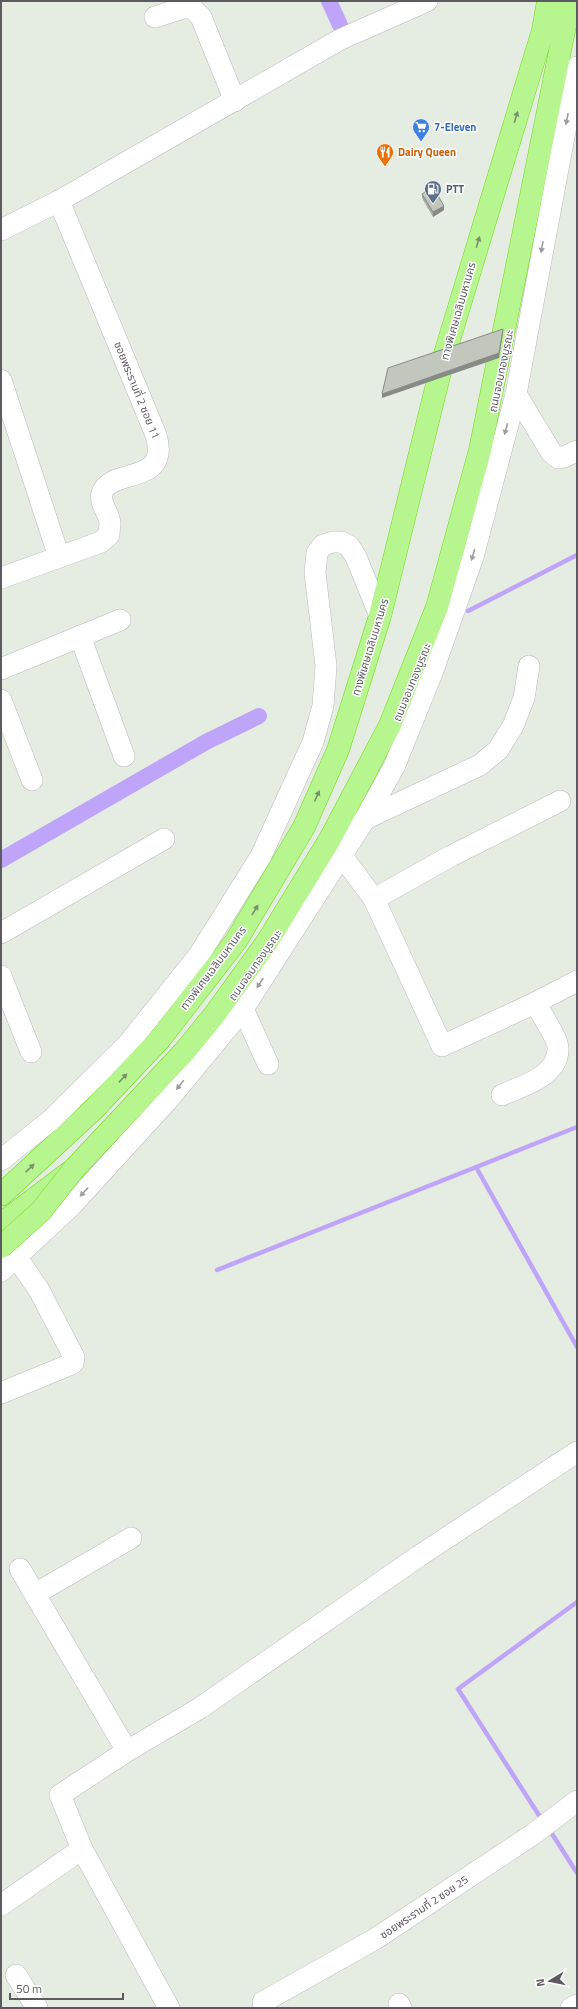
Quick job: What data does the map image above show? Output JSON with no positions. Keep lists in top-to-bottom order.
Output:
{
  "streets": {
    "highway": ["ทางพิเศษเฉลิมมหานคร"],
    "street": ["ถนนจอมทองบูรณะ", "ซอยพระรามที่ 2 ซอย 11", "ซอยพระรามที่ 2 ซอย 25"]
  },
  "places": {
    "supermarket": ["7-Eleven"],
    "restaurant": ["Dairy Queen"],
    "fuel station": ["PTT"]
  },
  "scale_bar": "50 m",
  "north": "left"
}
